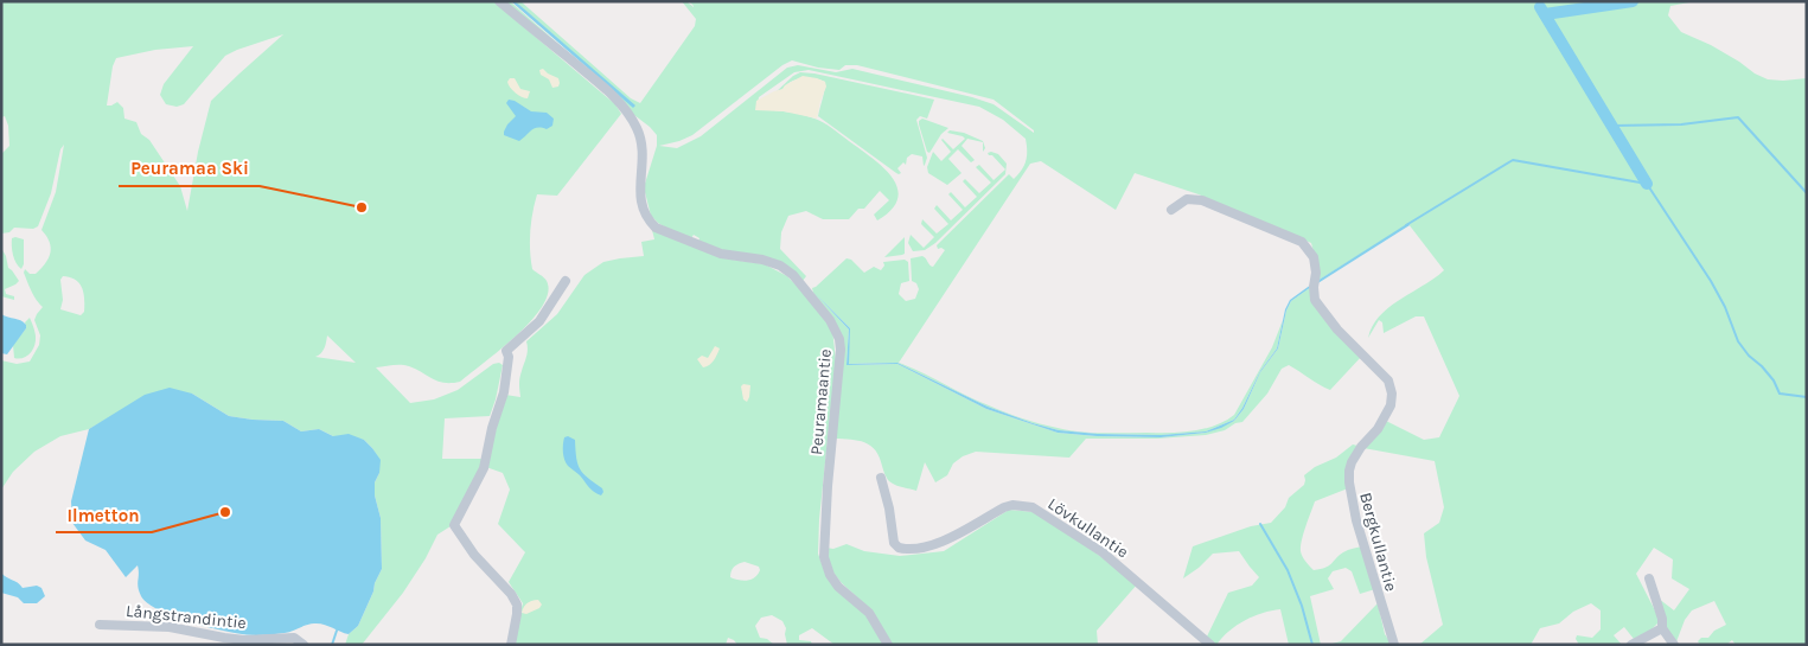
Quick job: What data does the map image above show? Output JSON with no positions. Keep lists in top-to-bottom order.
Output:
{
  "streets": {
    "street": [
      "Peuramaantie",
      "Lövkullantie",
      "Bergkullantie",
      "Långstrandintie"
    ]
  },
  "places": ["Peuramaa Ski", "Ilmetton"]
}
